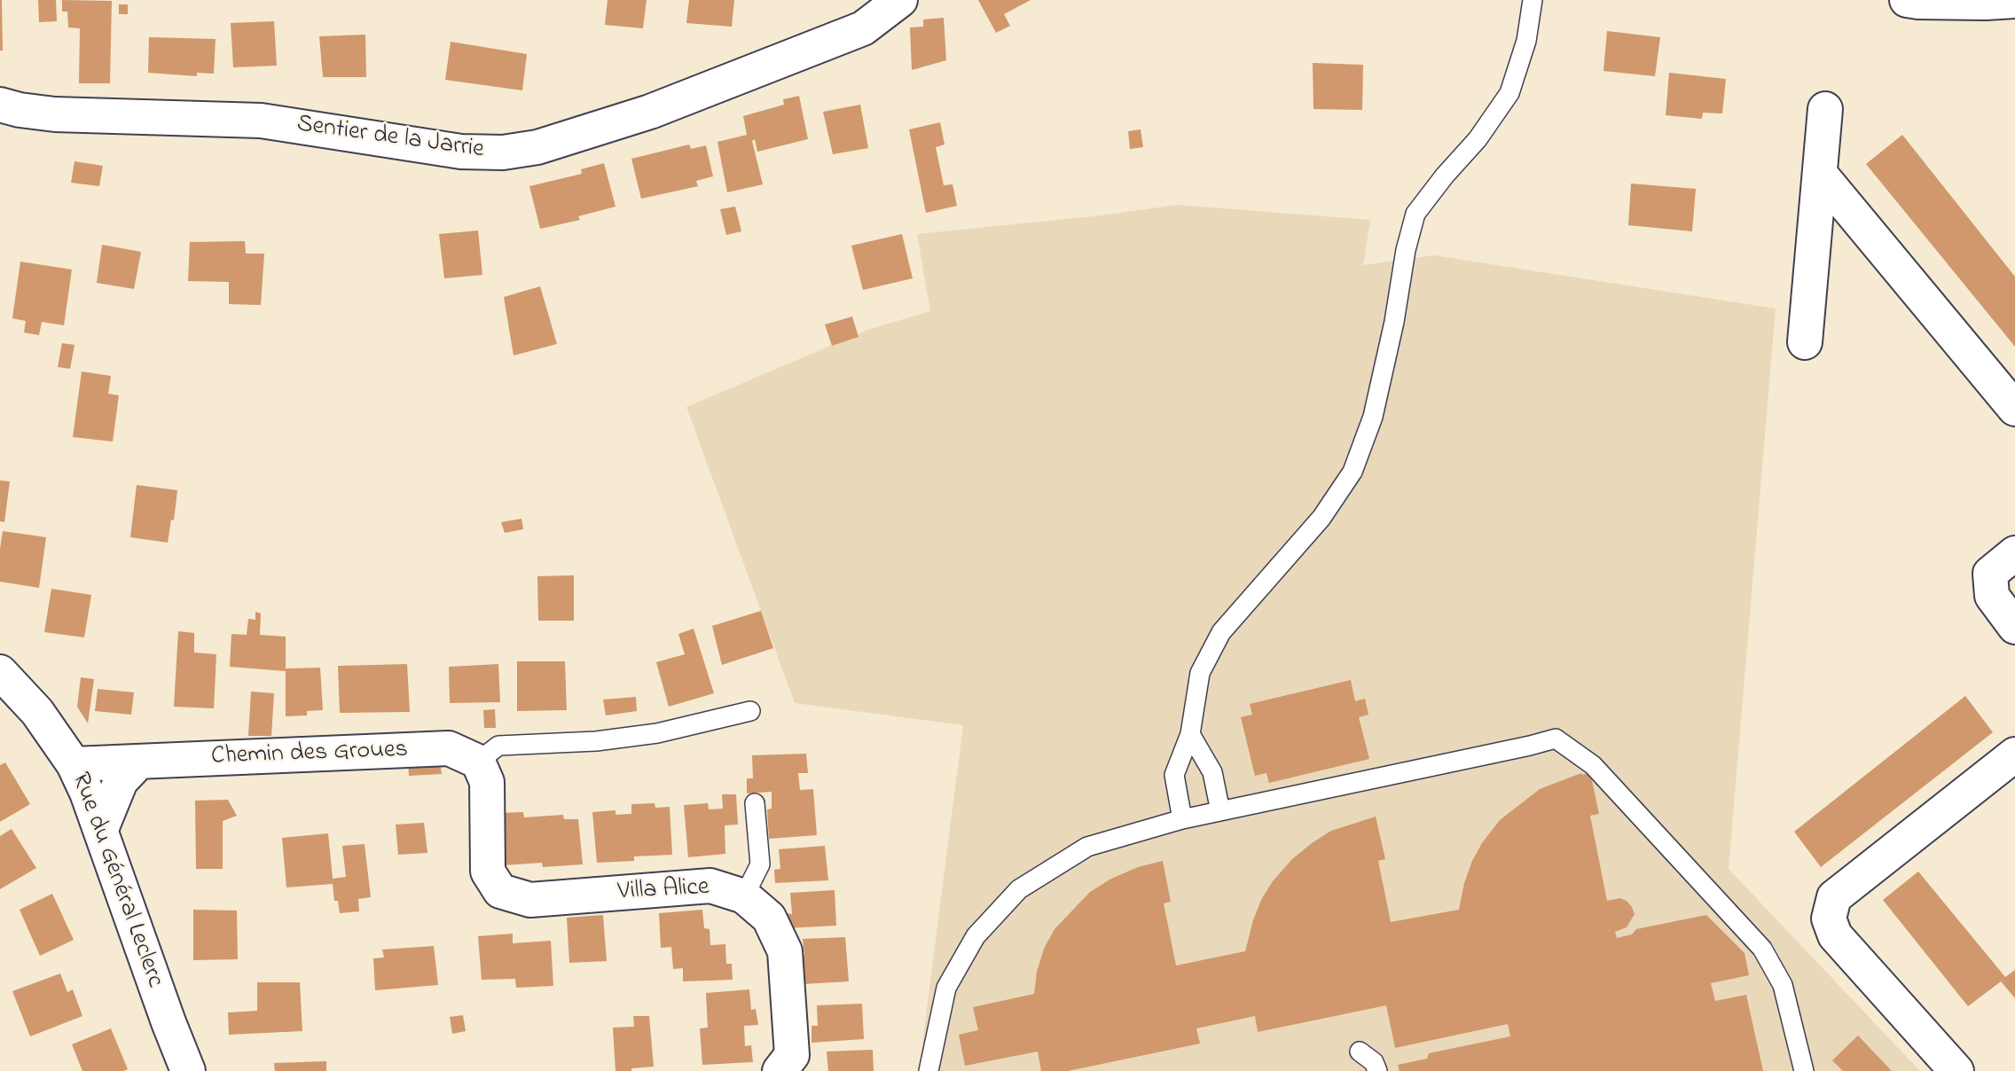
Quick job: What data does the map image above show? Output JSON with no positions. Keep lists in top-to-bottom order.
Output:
{
  "streets": {
    "street": [
      "Sentier de la Jarrie",
      "Chemin des Groues",
      "Rue du Général Leclerc",
      "Villa Alice"
    ]
  },
  "crossings": [
    ["Chemin des Groues", "Rue du Général Leclerc"],
    ["Chemin des Groues", "Villa Alice"]
  ]
}
